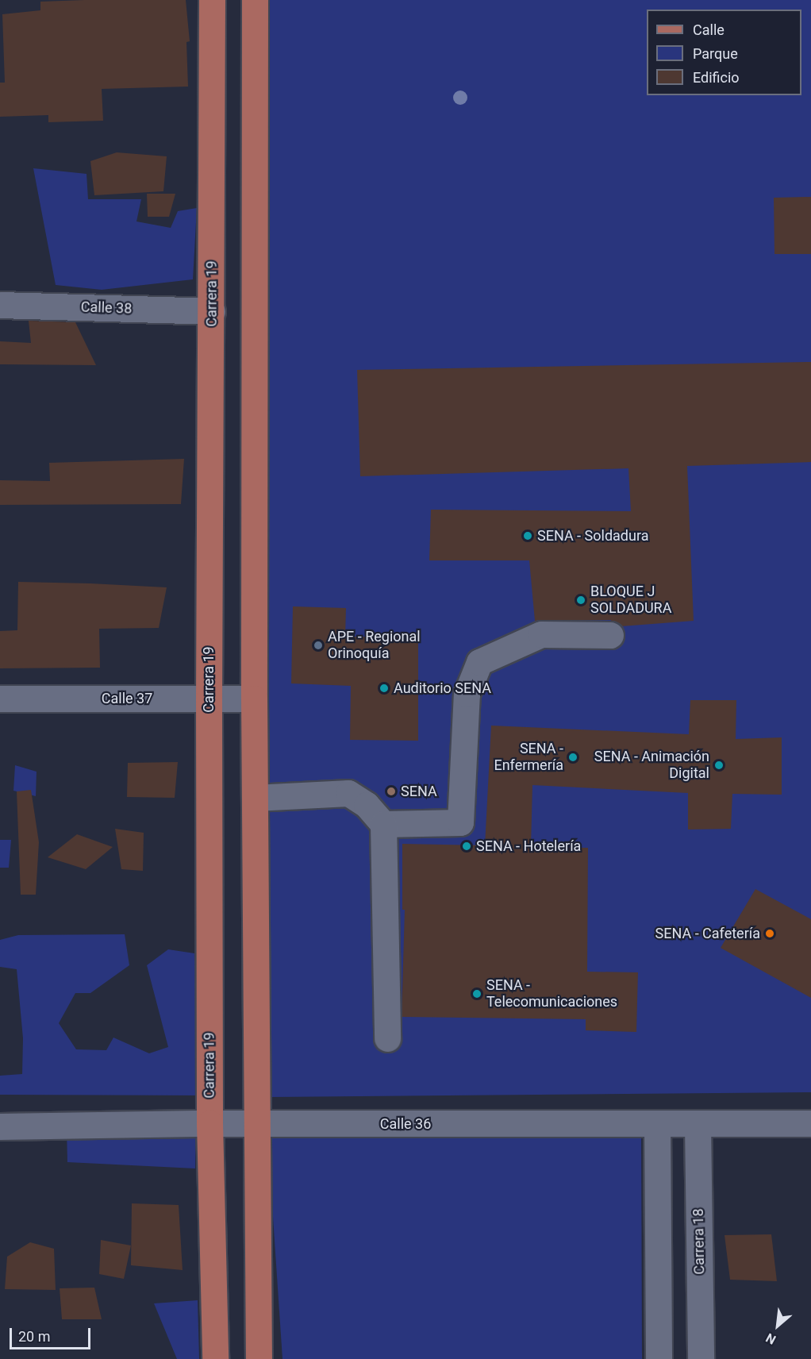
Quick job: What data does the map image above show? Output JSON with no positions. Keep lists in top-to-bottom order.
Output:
{
  "streets": {
    "main road": ["Carrera 19"],
    "street": [
      "Calle 38",
      "Calle 37",
      "Calle 36",
      "Carrera 18"
    ]
  },
  "crossings": [
    ["Carrera 19", "Calle 38"],
    ["Carrera 19", "Calle 37"],
    ["Carrera 19", "Calle 36"],
    ["Calle 36", "Carrera 18"]
  ],
  "places": [
    "SENA - Soldadura",
    "BLOQUE J SOLDADURA",
    "APE - Regional Orinoquía",
    "Auditorio SENA",
    "SENA - Enfermería",
    "SENA - Animación Digital",
    "SENA",
    "SENA - Hotelería",
    "SENA - Cafetería",
    "SENA - Telecomunicaciones"
  ],
  "legend": ["Calle", "Parque", "Edificio"],
  "scale_bar": "20 m",
  "north": "bottom left"
}
